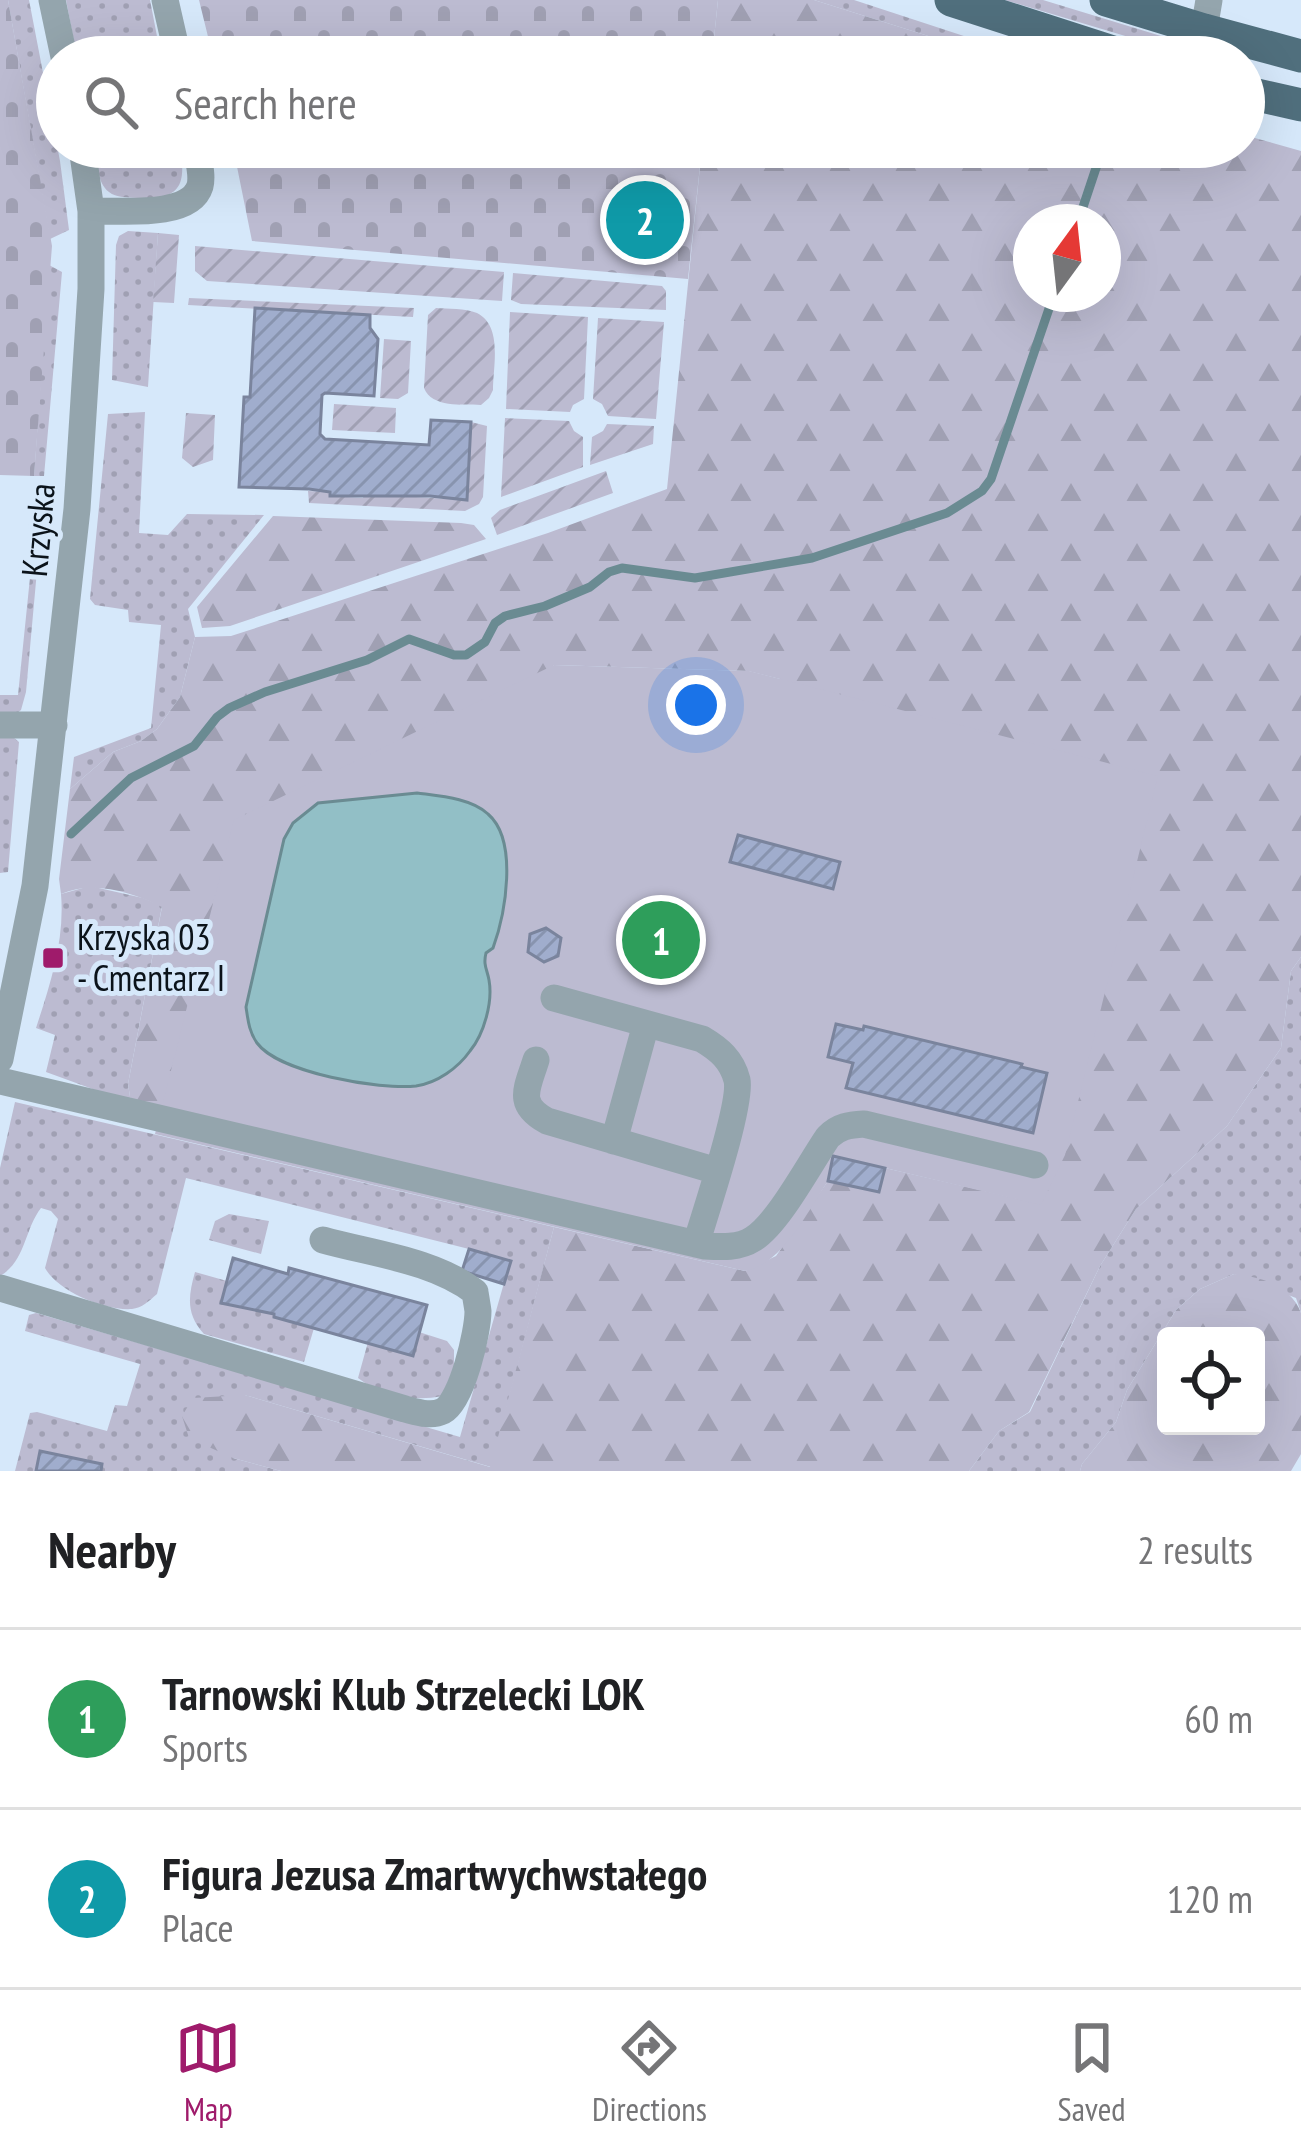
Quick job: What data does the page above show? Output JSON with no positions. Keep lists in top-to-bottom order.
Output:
{
  "streets": {
    "street": ["Krzyska"]
  },
  "places": {
    "transit": ["Krzyska 03 - Cmentarz I"]
  },
  "north": "top",
  "page": {
    "search": "Search here",
    "pins": ["2", "1"],
    "heading": ["Nearby", "2 results"],
    "list": [
      {
        "mark": "1",
        "name": "Tarnowski Klub Strzelecki LOK",
        "note": "Sports",
        "value": "60 m"
      },
      {
        "mark": "2",
        "name": "Figura Jezusa Zmartwychwstałego",
        "note": "Place",
        "value": "120 m"
      }
    ],
    "nav": ["Map", "Directions", "Saved"]
  }
}
